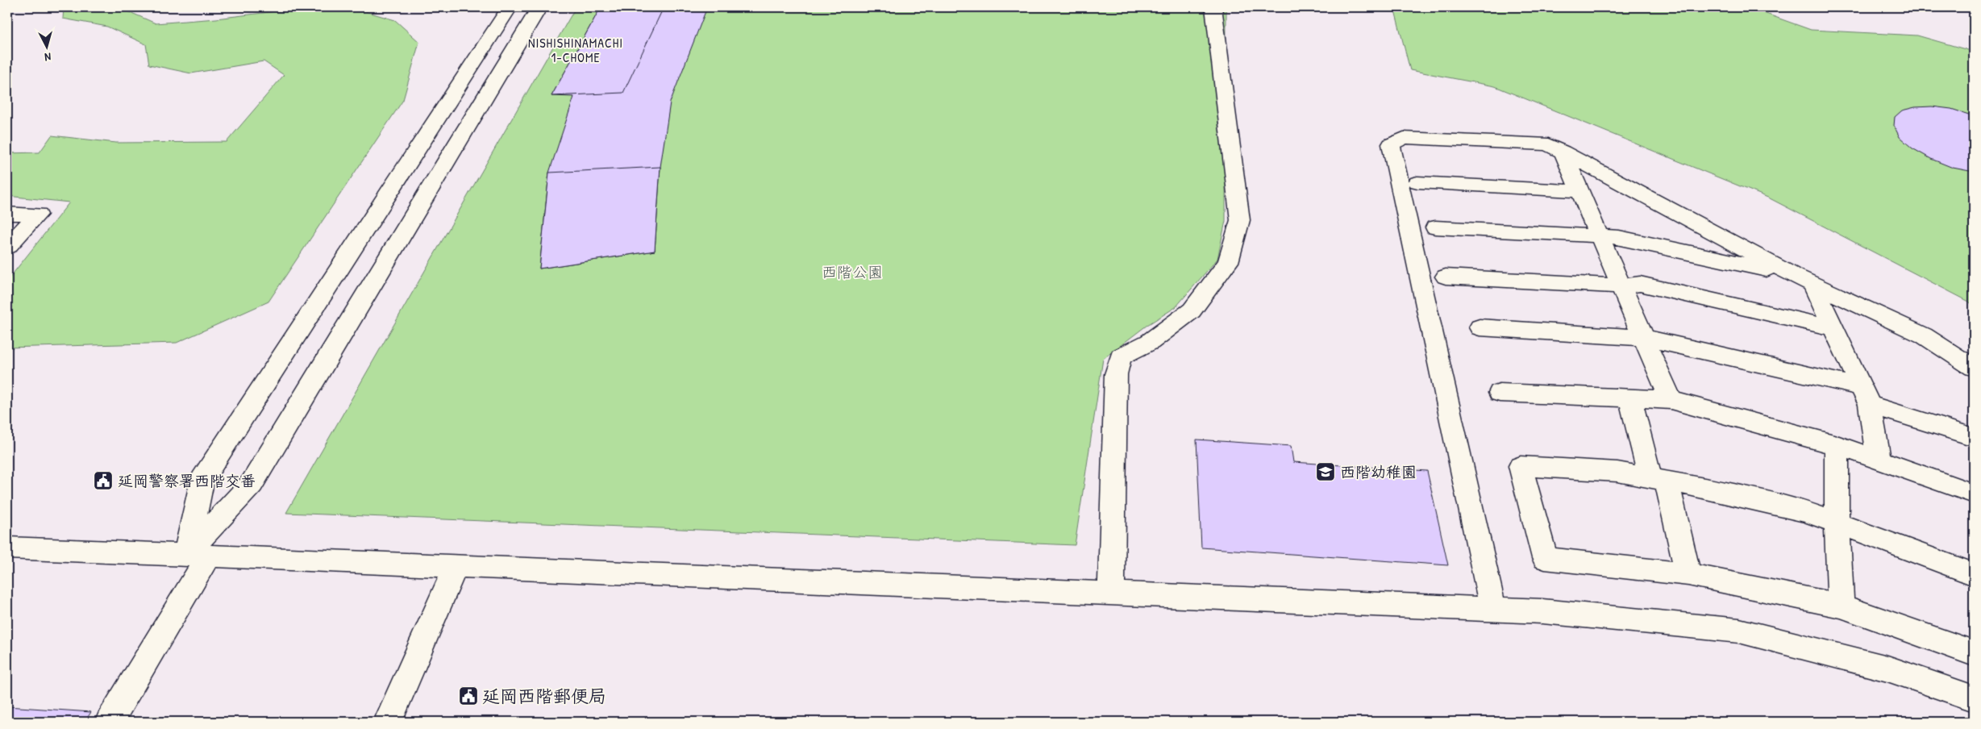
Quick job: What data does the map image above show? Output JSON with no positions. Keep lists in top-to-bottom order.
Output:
{
  "districts": ["NISHISHINAMACHI 1-CHOME"],
  "parks": ["西階公園"],
  "places": {
    "school or university": ["西階幼稚園"],
    "public building": ["延岡警察署西階交番", "延岡西階郵便局"]
  },
  "north": "bottom"
}
